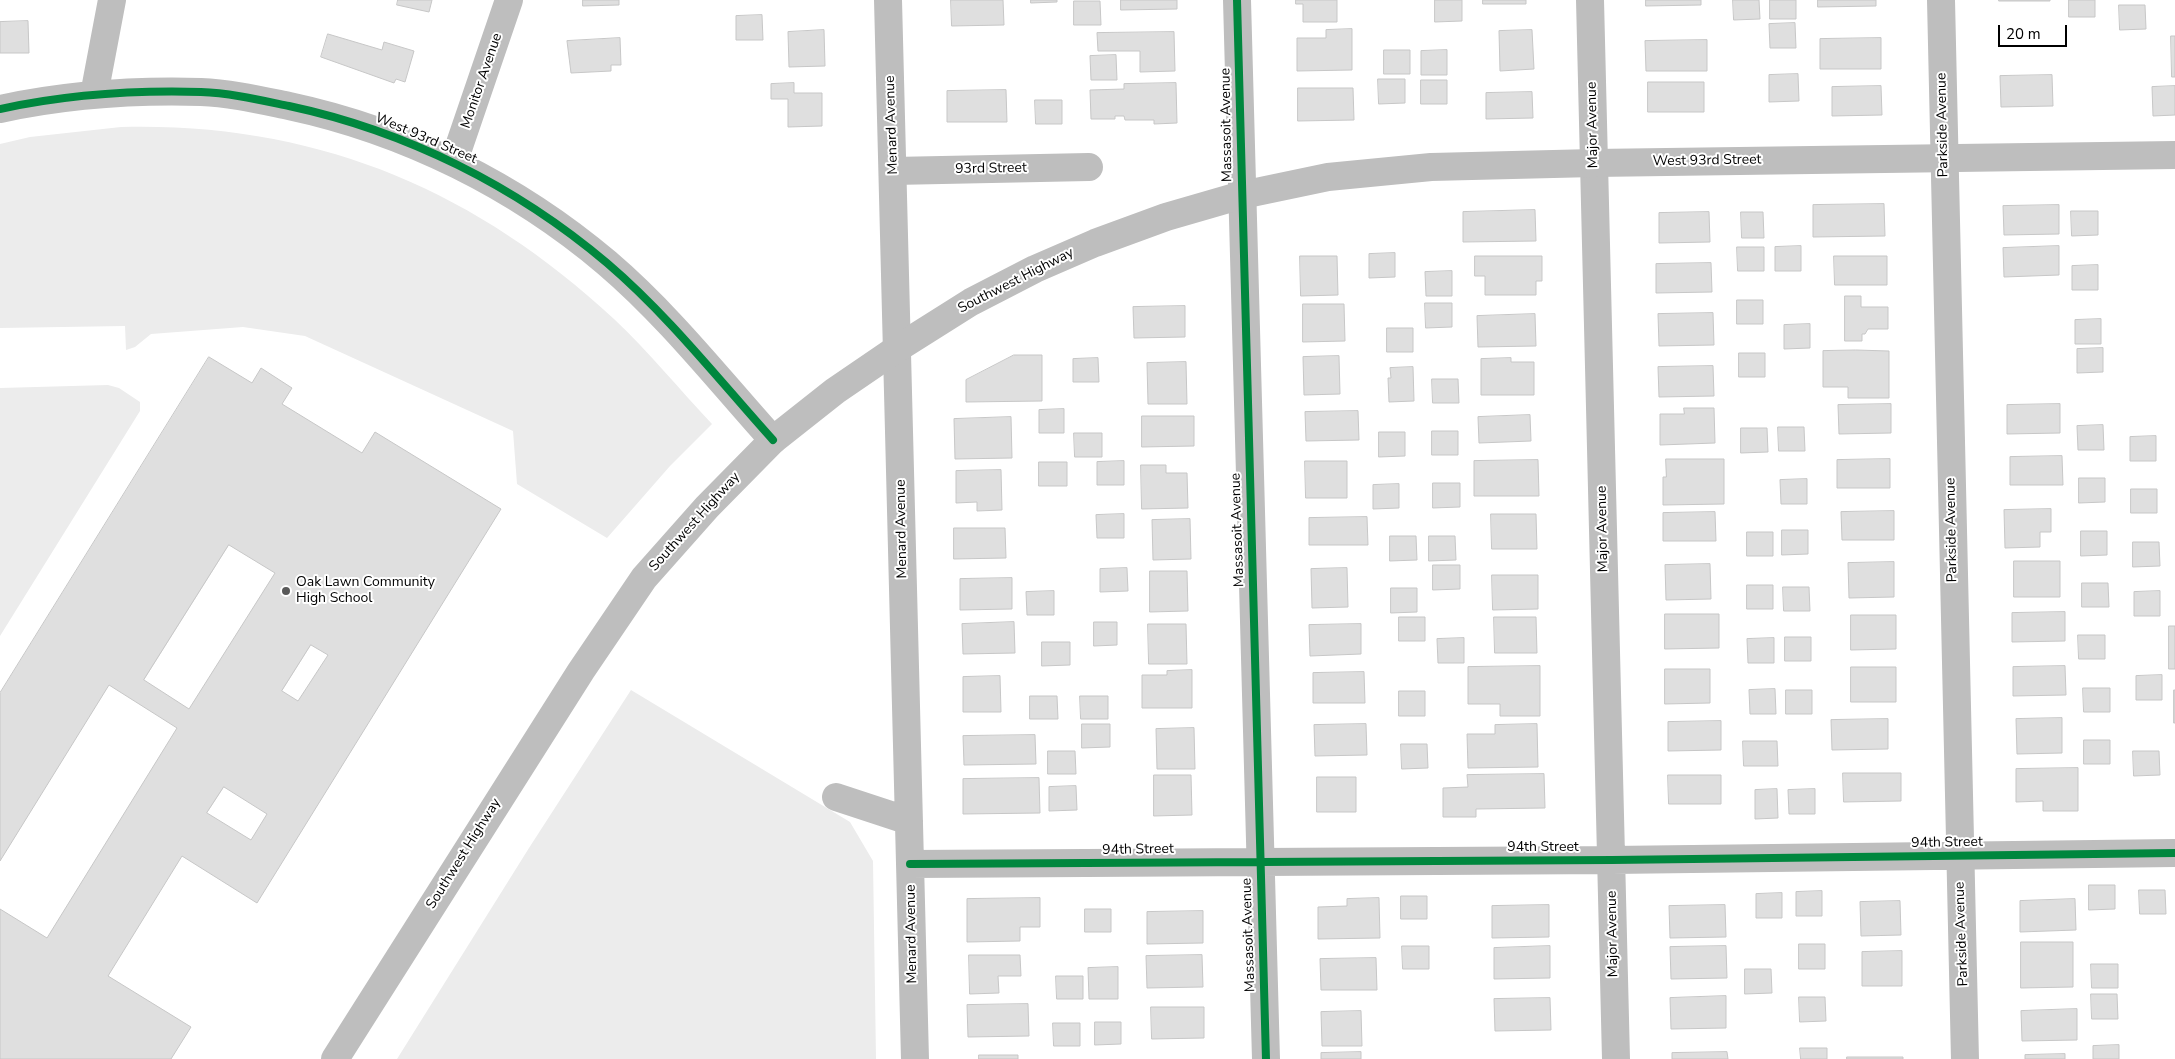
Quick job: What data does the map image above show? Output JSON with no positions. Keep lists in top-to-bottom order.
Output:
{
  "streets": {
    "street": [
      "Monitor Avenue",
      "Menard Avenue",
      "Massasoit Avenue",
      "Major Avenue",
      "Parkside Avenue",
      "West 93rd Street",
      "93rd Street",
      "Southwest Highway",
      "94th Street"
    ]
  },
  "crossings": [
    ["Monitor Avenue", "West 93rd Street"],
    ["Menard Avenue", "93rd Street"],
    ["Menard Avenue", "Southwest Highway"],
    ["Menard Avenue", "94th Street"],
    ["Massasoit Avenue", "West 93rd Street"],
    ["Massasoit Avenue", "Southwest Highway"],
    ["Massasoit Avenue", "94th Street"],
    ["Major Avenue", "West 93rd Street"],
    ["Major Avenue", "94th Street"],
    ["Parkside Avenue", "West 93rd Street"],
    ["Parkside Avenue", "94th Street"],
    ["West 93rd Street", "Southwest Highway"]
  ],
  "places": ["Oak Lawn Community High School"],
  "scale_bar": "20 m"
}
